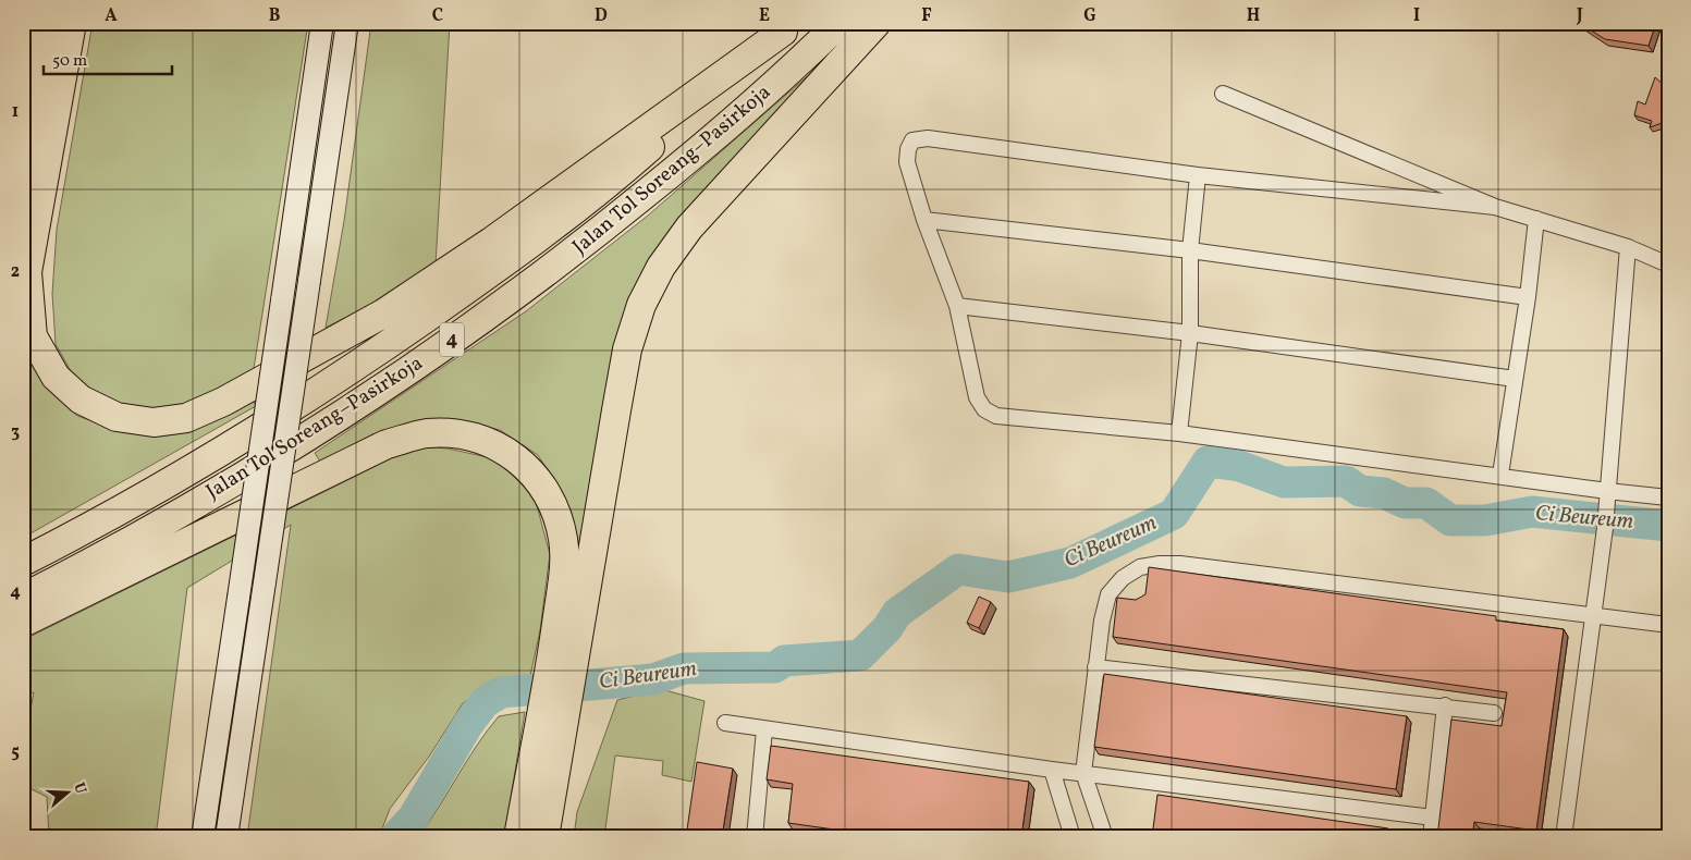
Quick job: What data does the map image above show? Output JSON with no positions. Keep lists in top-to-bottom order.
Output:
{
  "streets": {
    "highway": ["Jalan Tol Soreang–Pasirkoja", "4"]
  },
  "water": ["Ci Beureum"],
  "scale_bar": "50 m",
  "north": "right",
  "grid": {
    "columns": [
      "A",
      "B",
      "C",
      "D",
      "E",
      "F",
      "G",
      "H",
      "I",
      "J"
    ],
    "rows": [
      "1",
      "2",
      "3",
      "4",
      "5"
    ]
  }
}
